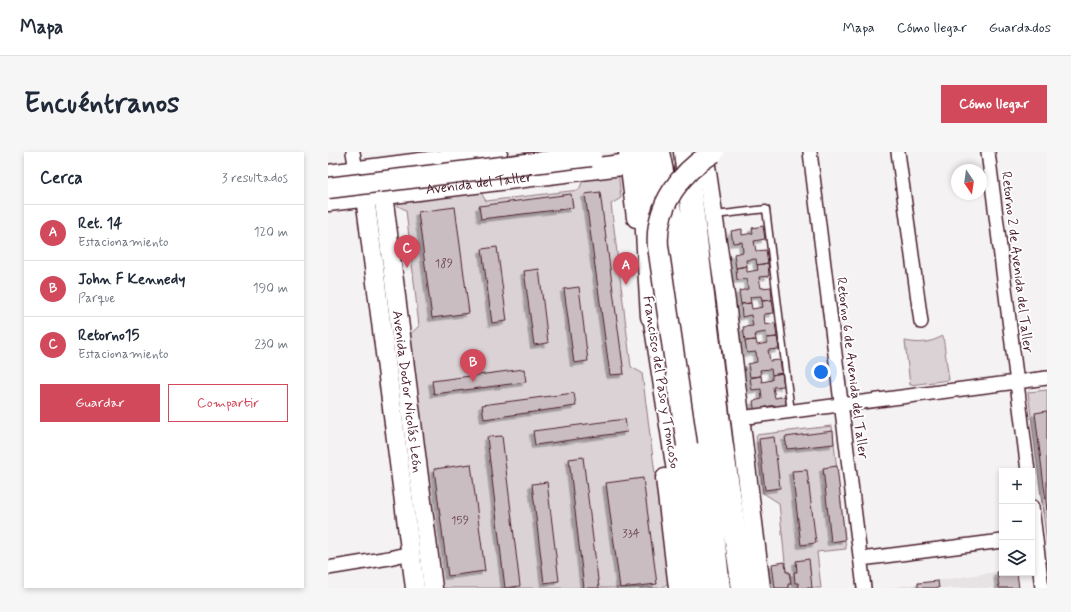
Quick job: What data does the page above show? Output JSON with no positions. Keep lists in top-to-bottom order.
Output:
{
  "streets": {
    "main road": ["Avenida del Taller", "Francisco del Paso y Troncoso", "Avenida Doctor Nicolás León"],
    "street": ["Retorno 2 de Avenida del Taller", "Retorno 6 de Avenida del Taller"]
  },
  "crossings": [
    ["Avenida del Taller", "Avenida Doctor Nicolás León"]
  ],
  "house_numbers": ["189", "159", "334"],
  "north": "bottom",
  "page": {
    "header": "Mapa",
    "nav": ["Mapa", "Cómo llegar", "Guardados"],
    "buttons": [
      "Cómo llegar",
      ["Guardar", "Compartir"]
    ],
    "title": "Encuéntranos",
    "heading": ["Cerca", "3 resultados"],
    "list": [
      {
        "mark": "A",
        "name": "Ret. 14",
        "note": "Estacionamiento",
        "value": "120 m"
      },
      {
        "mark": "B",
        "name": "John F Kennedy",
        "note": "Parque",
        "value": "190 m"
      },
      {
        "mark": "C",
        "name": "Retorno15",
        "note": "Estacionamiento",
        "value": "230 m"
      }
    ],
    "pins": ["C", "A", "B"],
    "map_buttons": ["+", "−"]
  }
}
